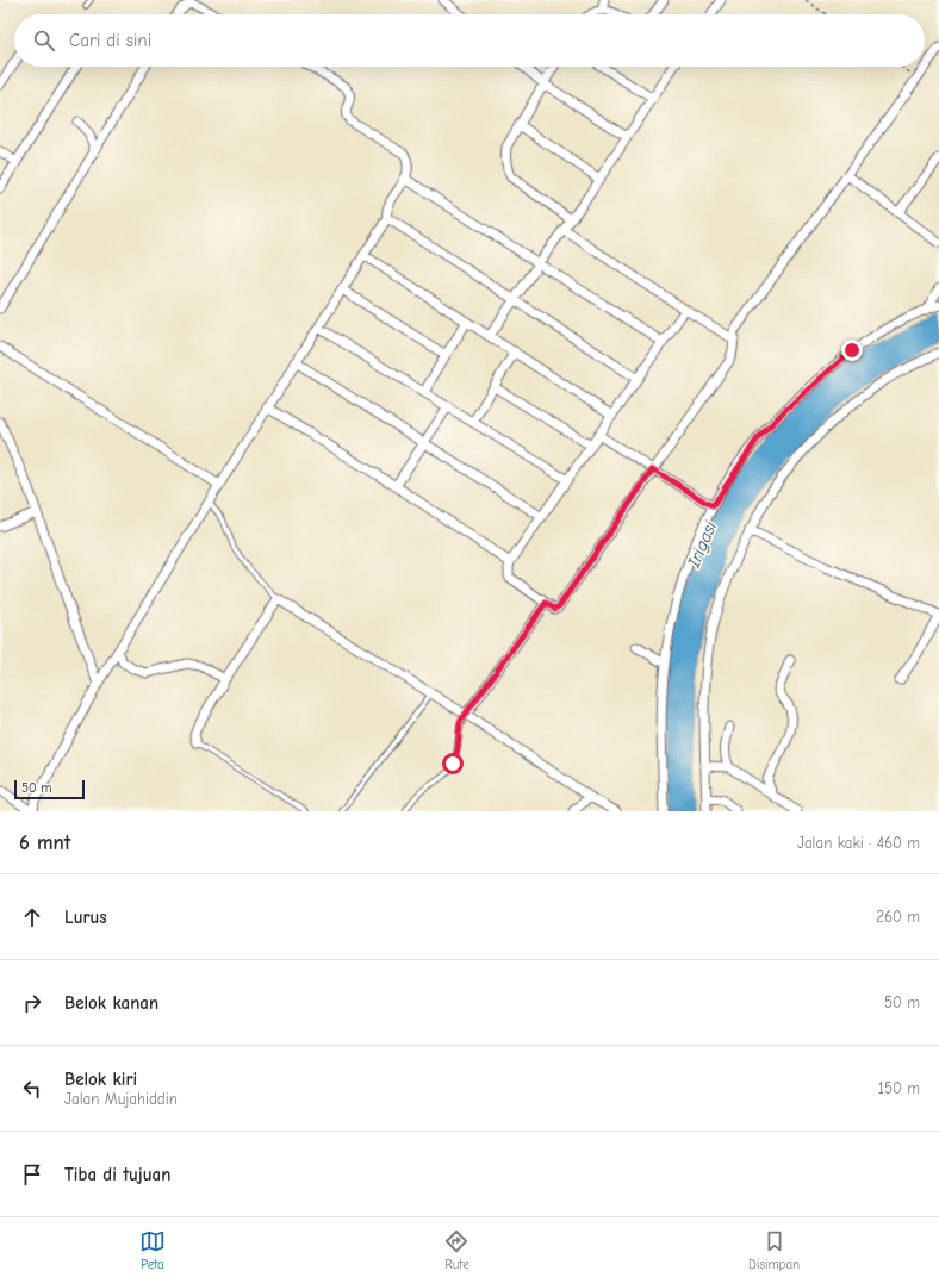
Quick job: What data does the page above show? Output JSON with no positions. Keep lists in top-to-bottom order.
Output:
{
  "water": ["Irigasi"],
  "scale_bar": "50 m",
  "page": {
    "search": "Cari di sini",
    "scale": "50 m",
    "heading": ["6 mnt", "Jalan kaki · 460 m"],
    "list": [
      ["Lurus", "260 m"],
      ["Belok kanan", "50 m"],
      ["Belok kiri", "Jalan Mujahiddin", "150 m"],
      "Tiba di tujuan"
    ],
    "nav": ["Peta", "Rute", "Disimpan"]
  }
}
